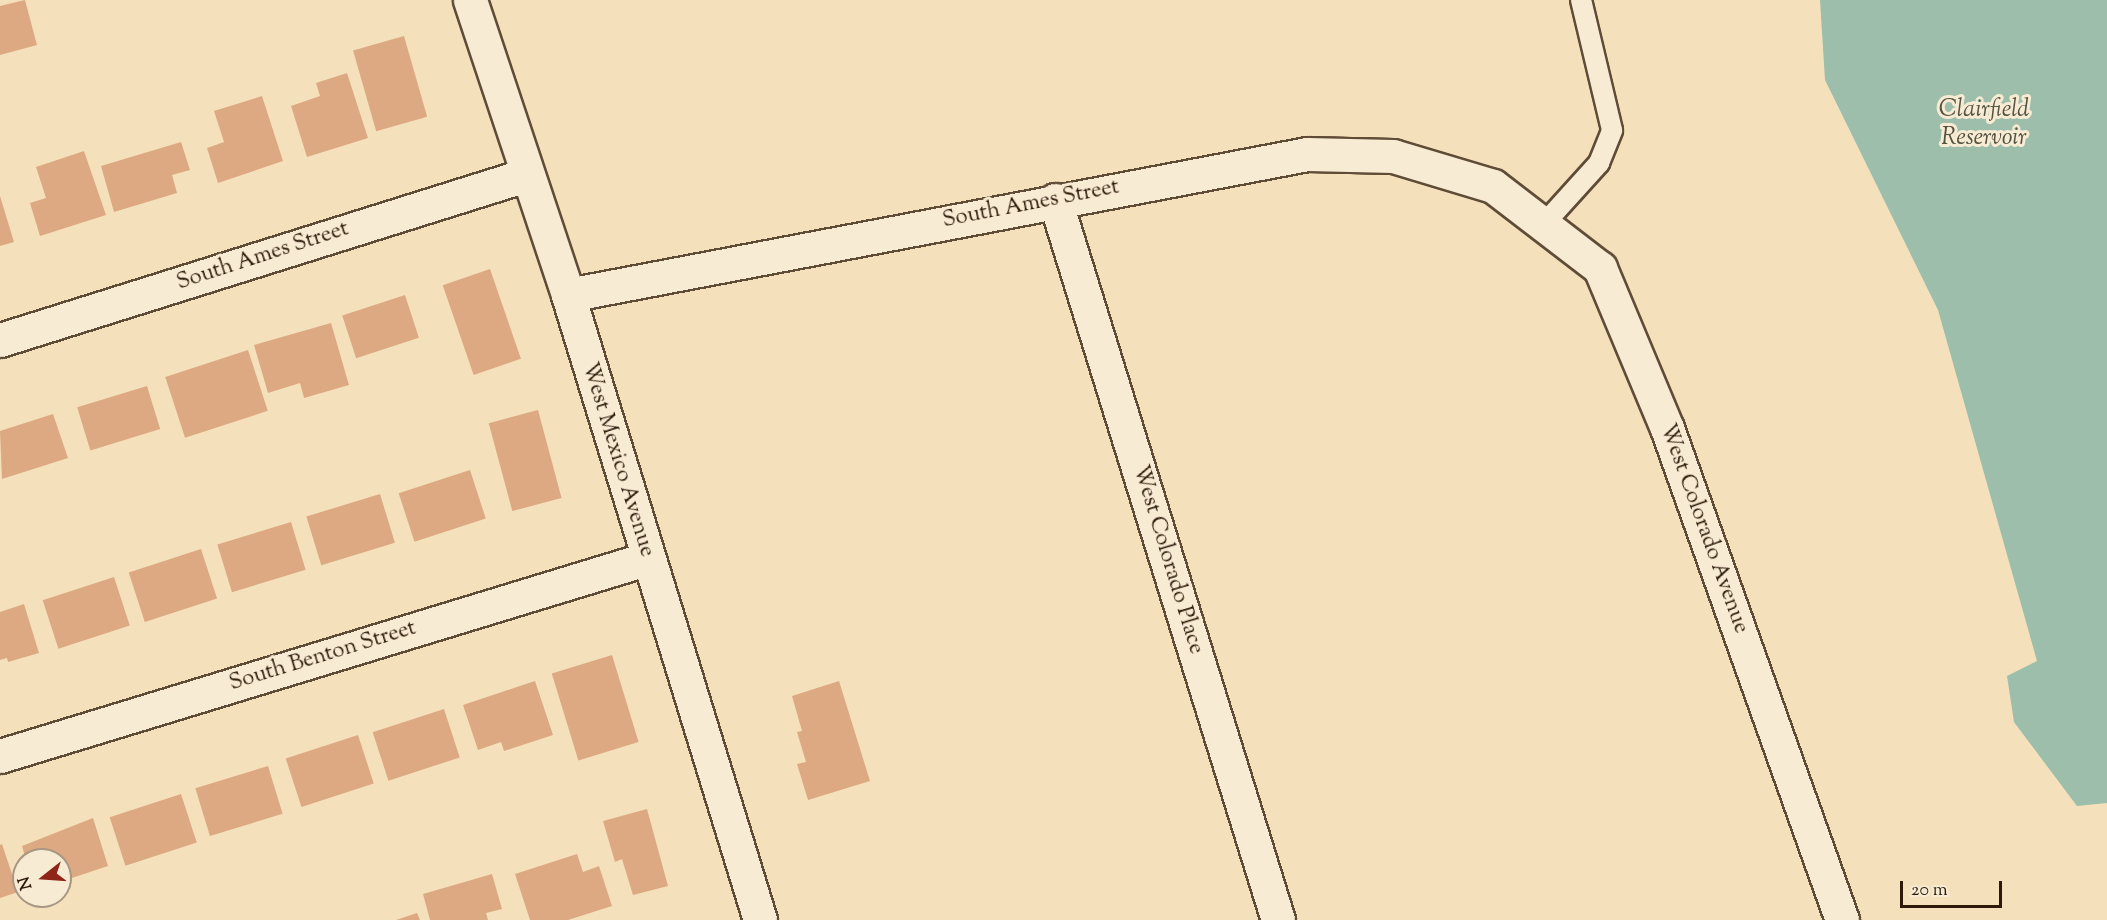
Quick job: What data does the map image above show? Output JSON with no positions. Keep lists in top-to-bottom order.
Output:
{
  "streets": {
    "street": [
      "South Ames Street",
      "West Mexico Avenue",
      "West Colorado Avenue",
      "West Colorado Place",
      "South Benton Street"
    ]
  },
  "crossings": [
    ["South Ames Street", "West Mexico Avenue"],
    ["South Ames Street", "West Colorado Avenue"],
    ["South Ames Street", "West Colorado Place"],
    ["West Mexico Avenue", "South Benton Street"]
  ],
  "water": ["Clairfield Reservoir"],
  "scale_bar": "20 m",
  "north": "left"
}
